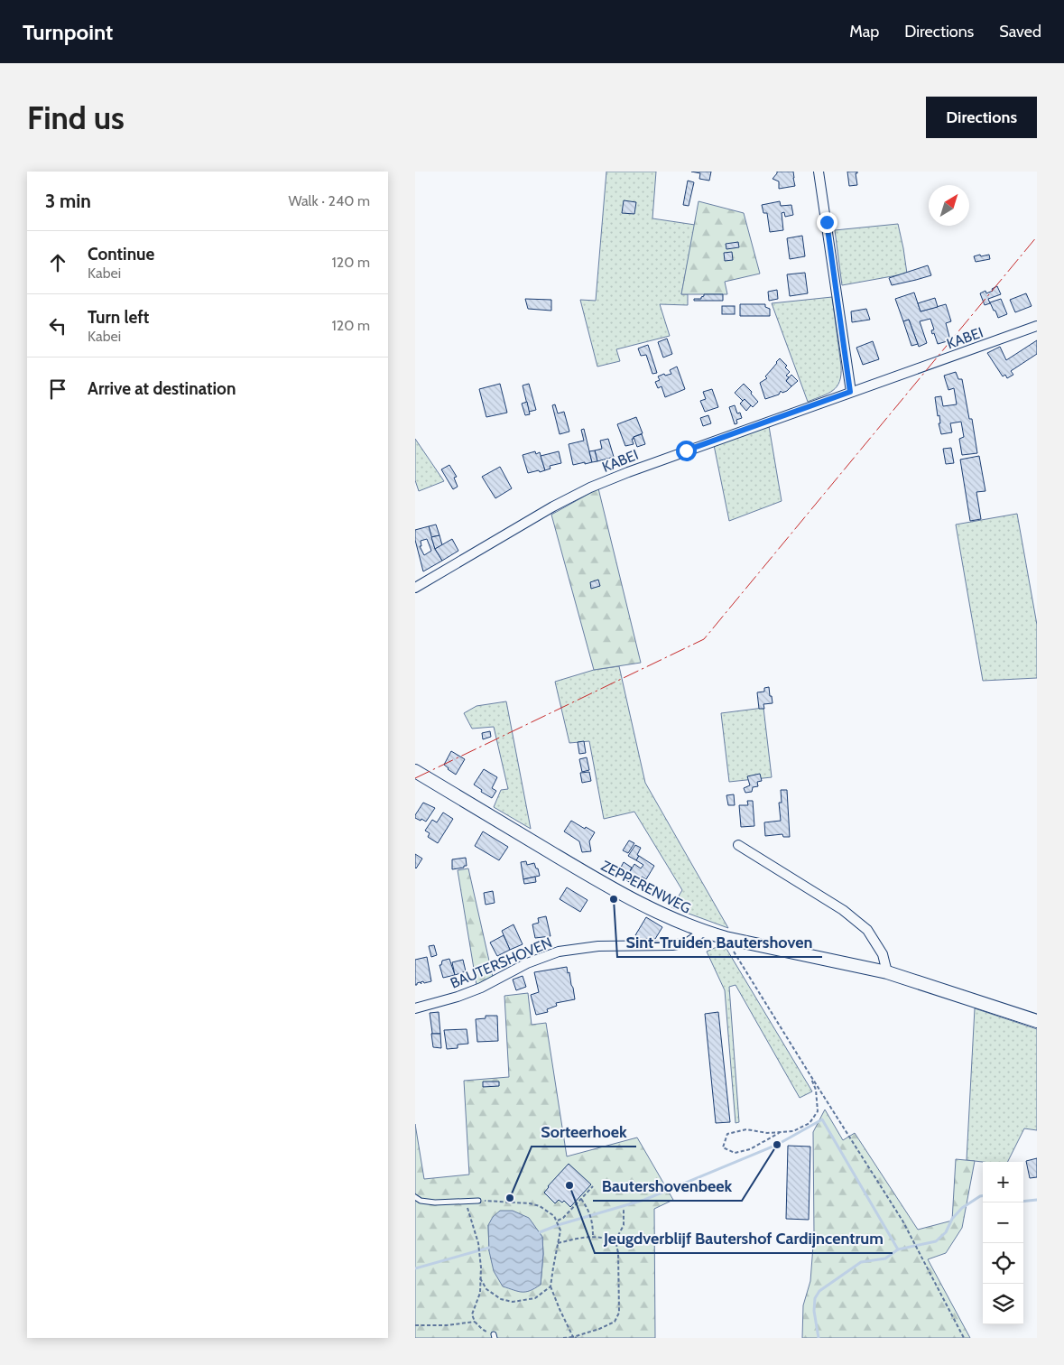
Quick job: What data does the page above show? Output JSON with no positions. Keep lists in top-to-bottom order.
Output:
{
  "streets": {
    "street": ["KABEI", "ZEPPERENWEG", "BAUTERSHOVEN"]
  },
  "crossings": [
    ["ZEPPERENWEG", "BAUTERSHOVEN"]
  ],
  "places": [
    "Sint-Truiden Bautershoven",
    "Bautershovenbeek",
    "Jeugdverblijf Bautershof Cardijncentrum",
    "Sorteerhoek"
  ],
  "north": "top right",
  "page": {
    "header": "Turnpoint",
    "nav": ["Map", "Directions", "Saved"],
    "buttons": "Directions",
    "title": "Find us",
    "heading": ["3 min", "Walk · 240 m"],
    "list": [
      ["Continue", "Kabei", "120 m"],
      ["Turn left", "Kabei", "120 m"],
      "Arrive at destination"
    ],
    "map_buttons": ["+", "−"]
  }
}
